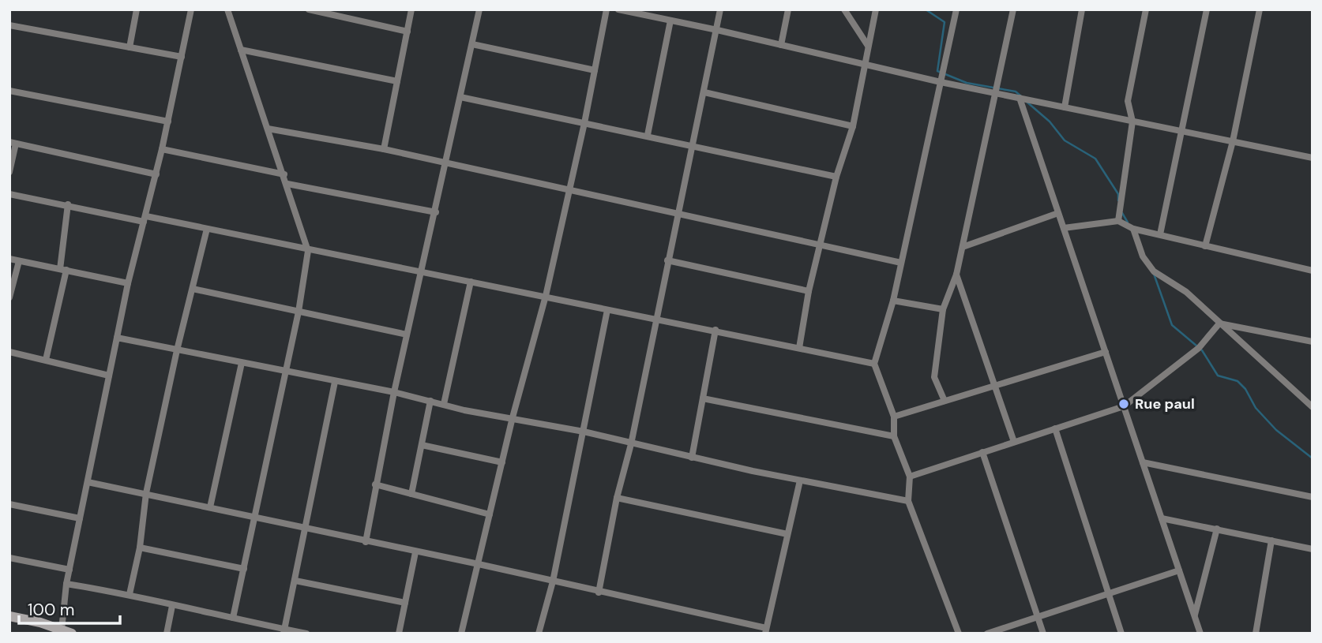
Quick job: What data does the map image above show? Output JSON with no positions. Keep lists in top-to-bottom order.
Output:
{
  "places": ["Rue paul"],
  "scale_bar": "100 m"
}
